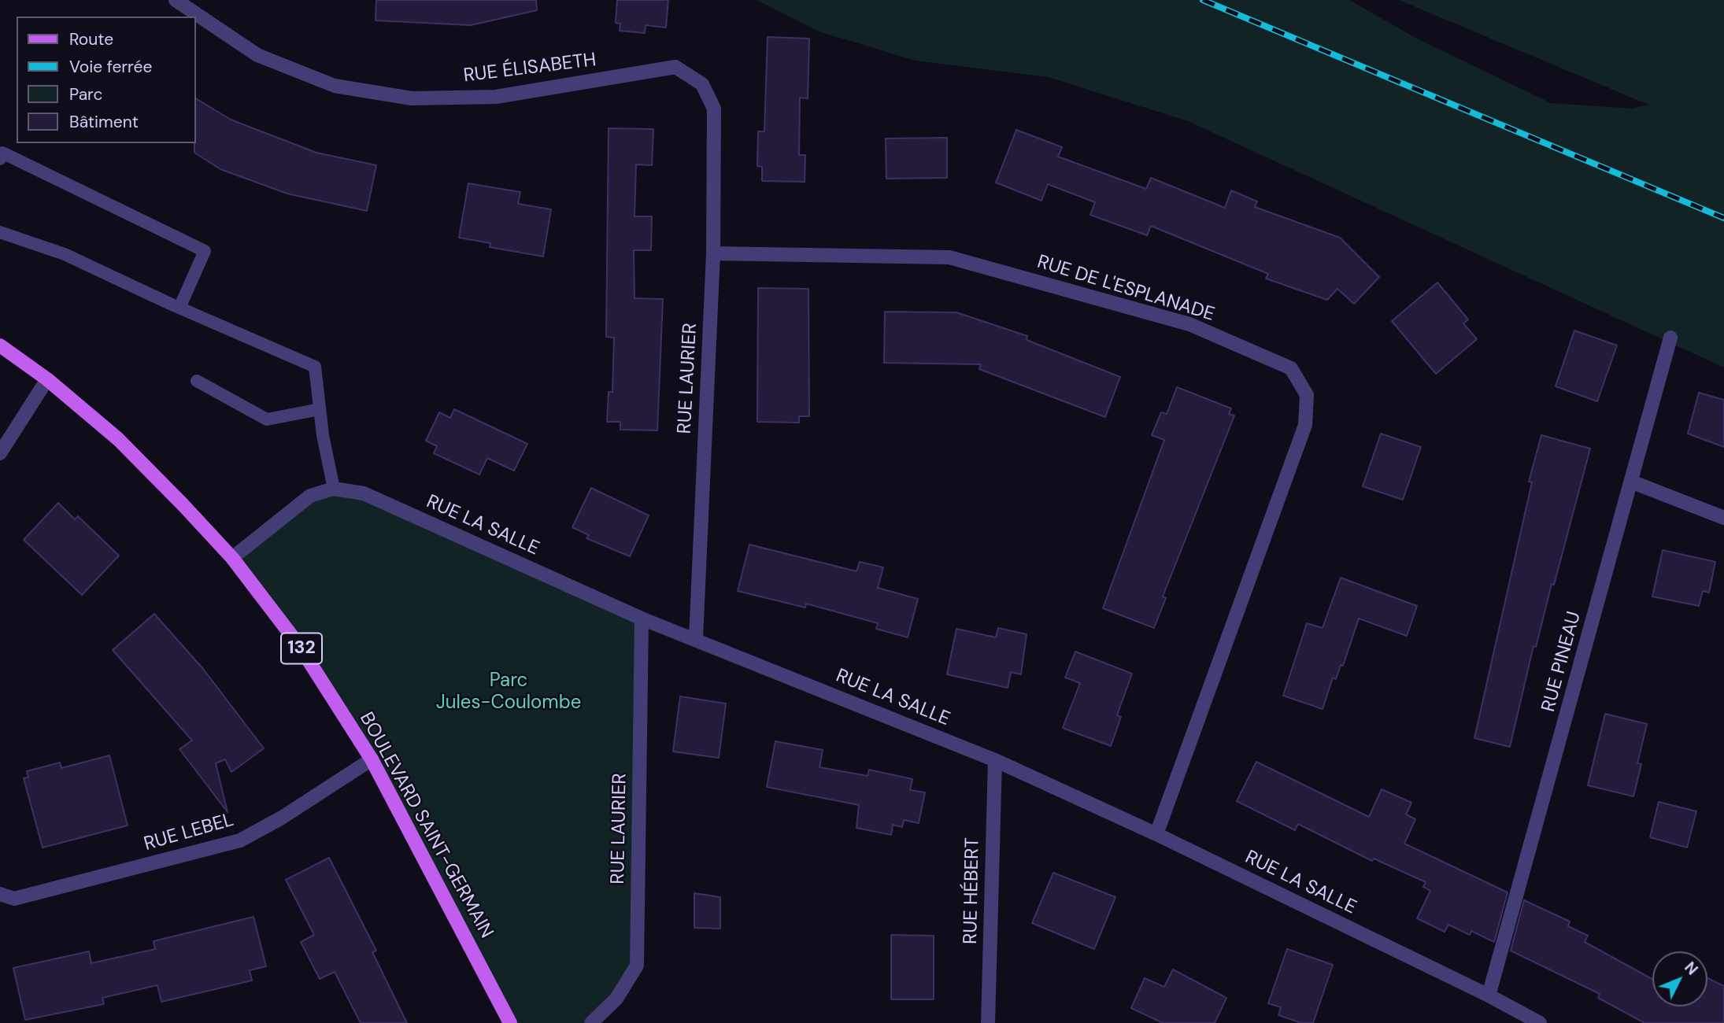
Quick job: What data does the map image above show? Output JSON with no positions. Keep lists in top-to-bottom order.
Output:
{
  "streets": {
    "main road": ["132", "BOULEVARD SAINT-GERMAIN"],
    "street": [
      "RUE ÉLISABETH",
      "RUE DE L'ESPLANADE",
      "RUE LAURIER",
      "RUE LA SALLE",
      "RUE PINEAU",
      "RUE LEBEL",
      "RUE HÉBERT"
    ]
  },
  "crossings": [
    ["RUE ÉLISABETH", "RUE DE L'ESPLANADE"],
    ["RUE ÉLISABETH", "RUE LAURIER"],
    ["RUE DE L'ESPLANADE", "RUE LAURIER"],
    ["RUE DE L'ESPLANADE", "RUE LA SALLE"],
    ["RUE LAURIER", "RUE LA SALLE"],
    ["RUE LA SALLE", "RUE PINEAU"],
    ["RUE LA SALLE", "BOULEVARD SAINT-GERMAIN"],
    ["RUE LA SALLE", "RUE HÉBERT"],
    ["BOULEVARD SAINT-GERMAIN", "RUE LEBEL"]
  ],
  "parks": ["Parc Jules-Coulombe"],
  "legend": [
    "Route",
    "Voie ferrée",
    "Parc",
    "Bâtiment"
  ],
  "north": "top right"
}
